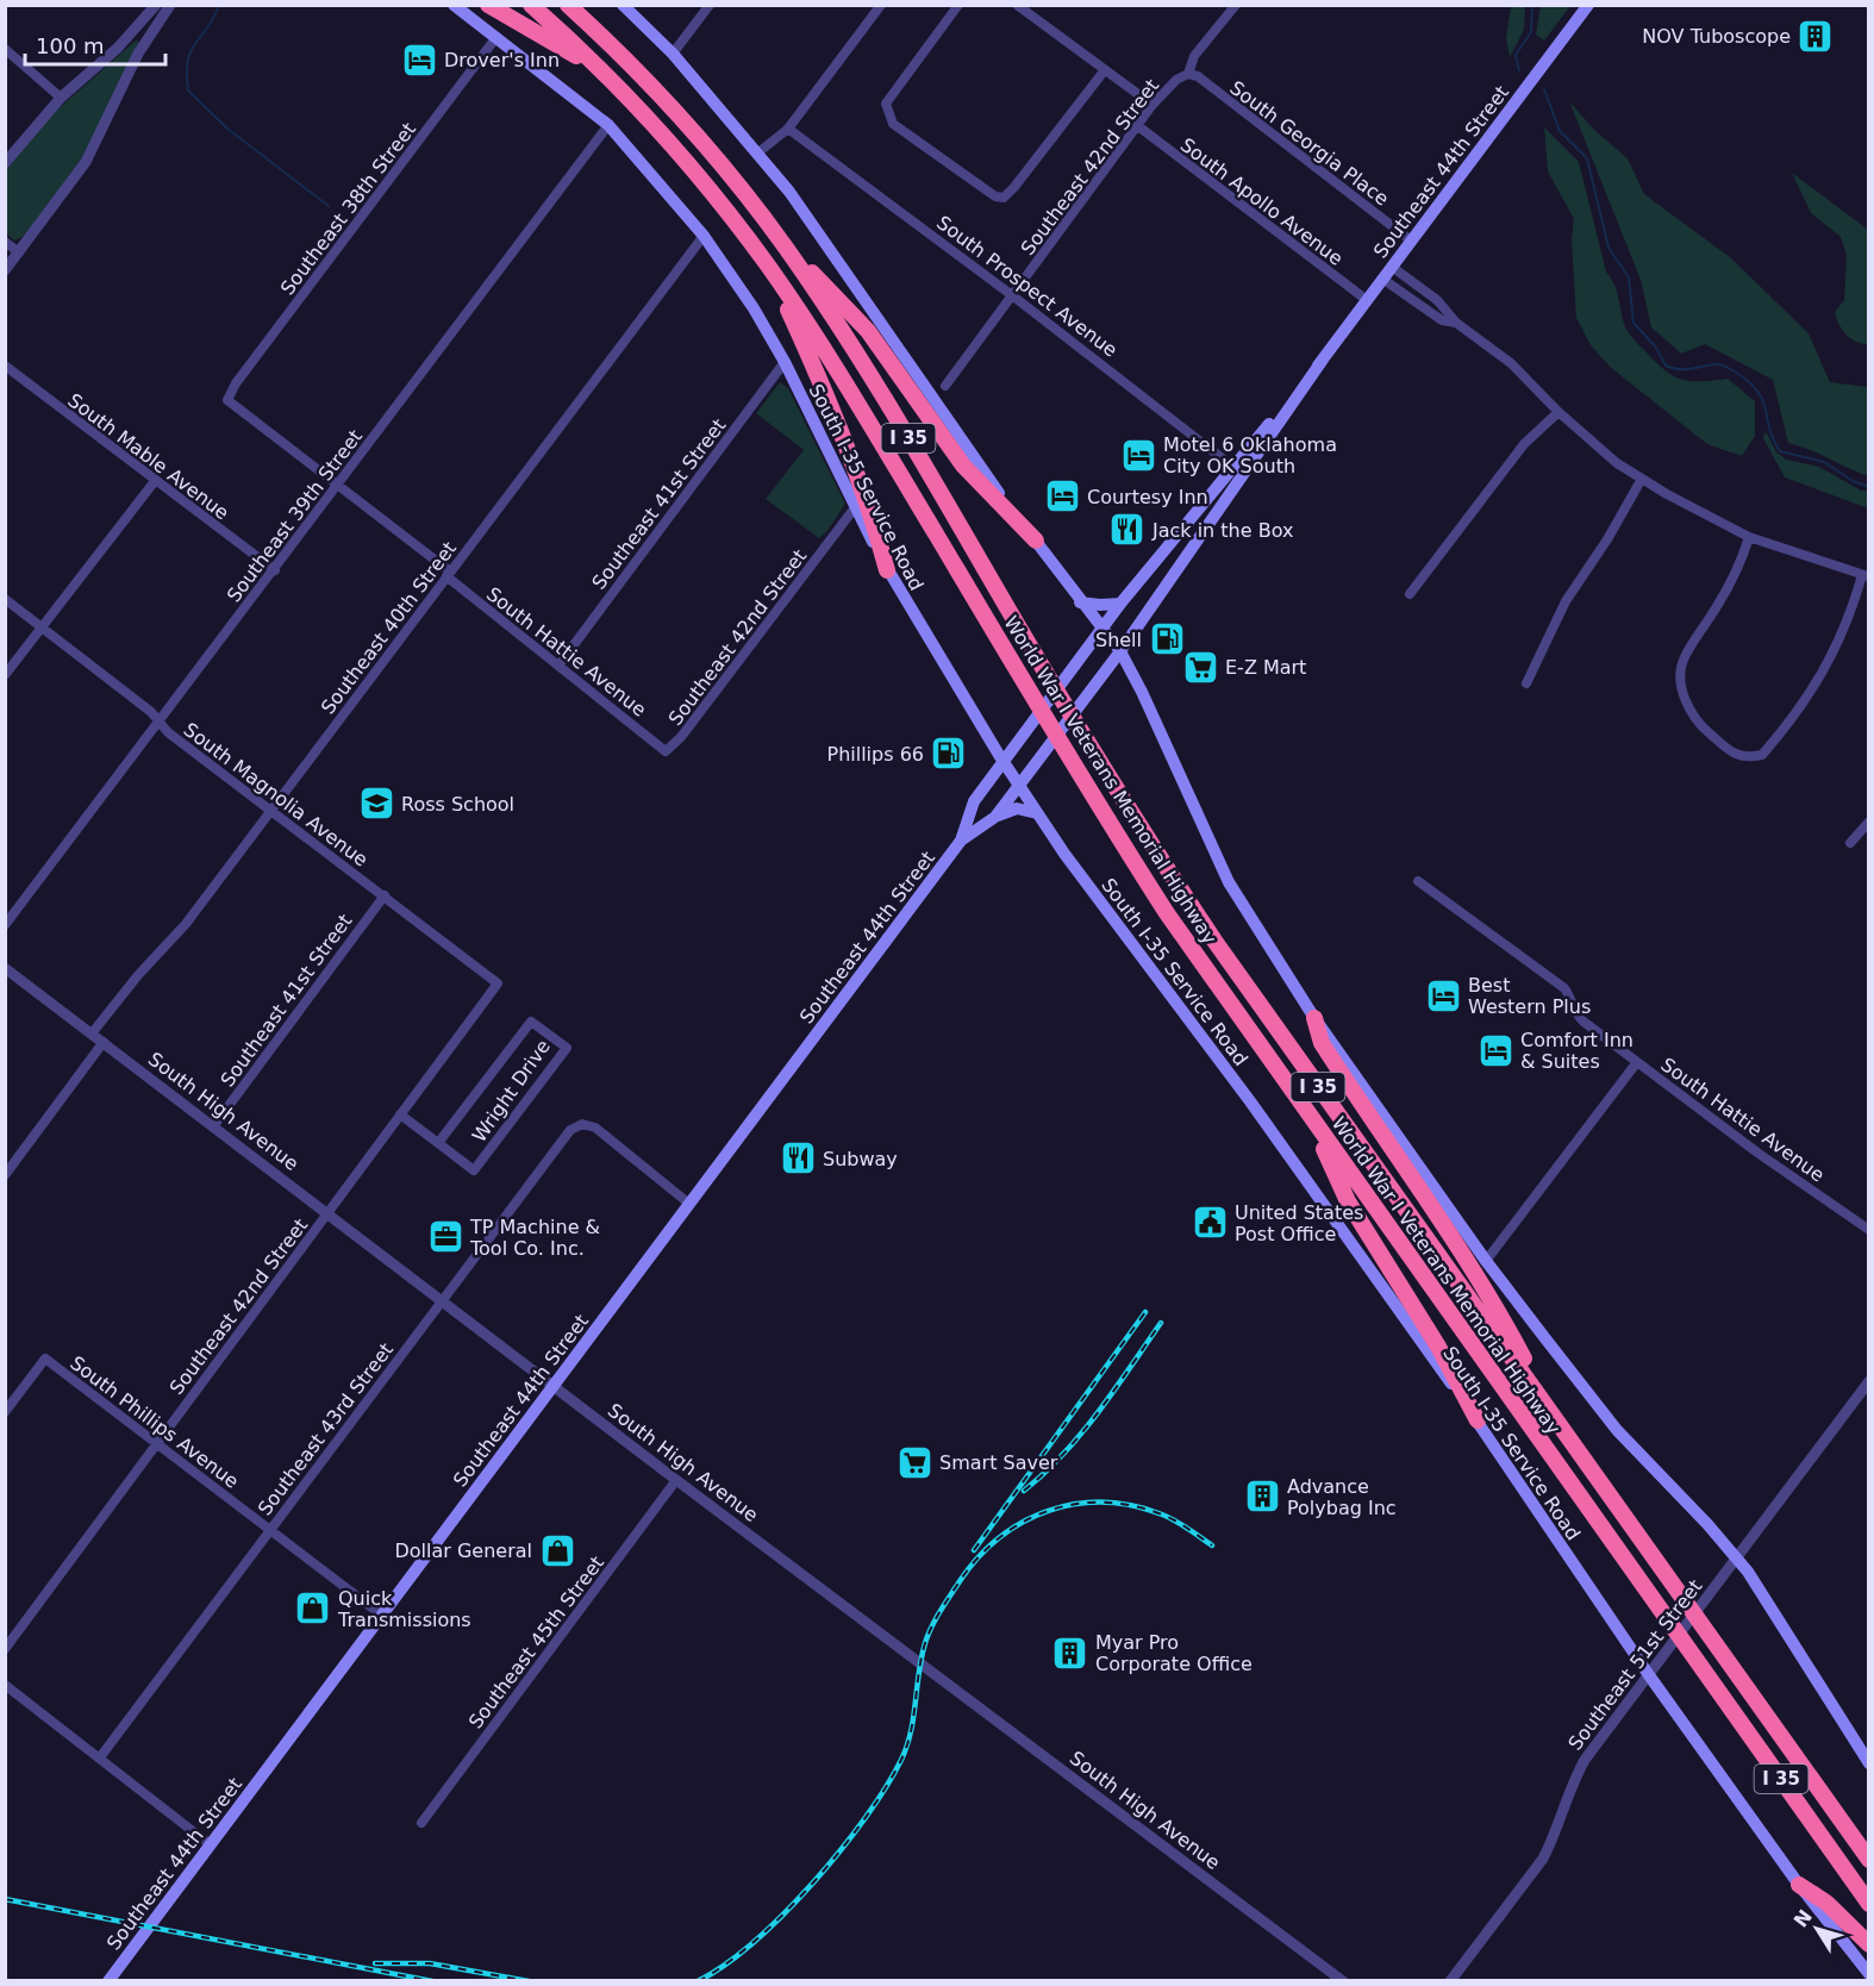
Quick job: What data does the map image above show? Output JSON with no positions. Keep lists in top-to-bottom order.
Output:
{
  "streets": {
    "highway": ["I 35", "World War I Veterans Memorial Highway"],
    "main road": ["Southeast 44th Street", "South I-35 Service Road"],
    "street": [
      "South Georgia Place",
      "Southeast 42nd Street",
      "South Apollo Avenue",
      "Southeast 38th Street",
      "South Prospect Avenue",
      "South Mable Avenue",
      "Southeast 41st Street",
      "Southeast 39th Street",
      "Southeast 40th Street",
      "South Hattie Avenue",
      "South Magnolia Avenue",
      "Wright Drive",
      "South High Avenue",
      "South Phillips Avenue",
      "Southeast 43rd Street",
      "Southeast 45th Street",
      "Southeast 51st Street"
    ]
  },
  "crossings": [
    ["South Georgia Place", "Southeast 42nd Street"],
    ["South Georgia Place", "Southeast 44th Street"],
    ["Southeast 42nd Street", "South Apollo Avenue"],
    ["Southeast 42nd Street", "South Prospect Avenue"],
    ["Southeast 42nd Street", "South I-35 Service Road"],
    ["Southeast 42nd Street", "South Hattie Avenue"],
    ["Southeast 42nd Street", "South Magnolia Avenue"],
    ["Southeast 42nd Street", "Wright Drive"],
    ["Southeast 42nd Street", "South High Avenue"],
    ["Southeast 42nd Street", "South Phillips Avenue"],
    ["Southeast 44th Street", "South Apollo Avenue"],
    ["Southeast 44th Street", "South Prospect Avenue"],
    ["Southeast 44th Street", "South I-35 Service Road"],
    ["Southeast 44th Street", "South High Avenue"],
    ["Southeast 44th Street", "South Phillips Avenue"],
    ["Southeast 44th Street", "Southeast 43rd Street"],
    ["Southeast 38th Street", "South I-35 Service Road"],
    ["Southeast 38th Street", "South Hattie Avenue"],
    ["South Mable Avenue", "Southeast 39th Street"],
    ["South I-35 Service Road", "Southeast 41st Street"],
    ["South I-35 Service Road", "Southeast 39th Street"],
    ["South I-35 Service Road", "Southeast 40th Street"],
    ["South I-35 Service Road", "Southeast 51st Street"],
    ["Southeast 41st Street", "South Hattie Avenue"],
    ["Southeast 41st Street", "South Magnolia Avenue"],
    ["Southeast 41st Street", "South High Avenue"],
    ["Southeast 39th Street", "South Hattie Avenue"],
    ["Southeast 39th Street", "South Magnolia Avenue"],
    ["Southeast 40th Street", "South Hattie Avenue"],
    ["Southeast 40th Street", "South Magnolia Avenue"],
    ["Southeast 40th Street", "South High Avenue"],
    ["South High Avenue", "Southeast 43rd Street"],
    ["South High Avenue", "Southeast 45th Street"],
    ["South Phillips Avenue", "Southeast 43rd Street"]
  ],
  "places": {
    "building": ["NOV Tuboscope", "Advance Polybag Inc", "Myar Pro Corporate Office"],
    "hotel": [
      "Drover's Inn",
      "Motel 6 Oklahoma City OK South",
      "Courtesy Inn",
      "Best Western Plus",
      "Comfort Inn & Suites"
    ],
    "restaurant": ["Jack in the Box", "Subway"],
    "fuel station": ["Shell", "Phillips 66"],
    "supermarket": ["E-Z Mart", "Smart Saver"],
    "school or university": ["Ross School"],
    "public building": ["United States Post Office"],
    "office": ["TP Machine & Tool Co. Inc."],
    "shop": ["Dollar General", "Quick Transmissions"]
  },
  "scale_bar": "100 m",
  "north": "top left"
}
